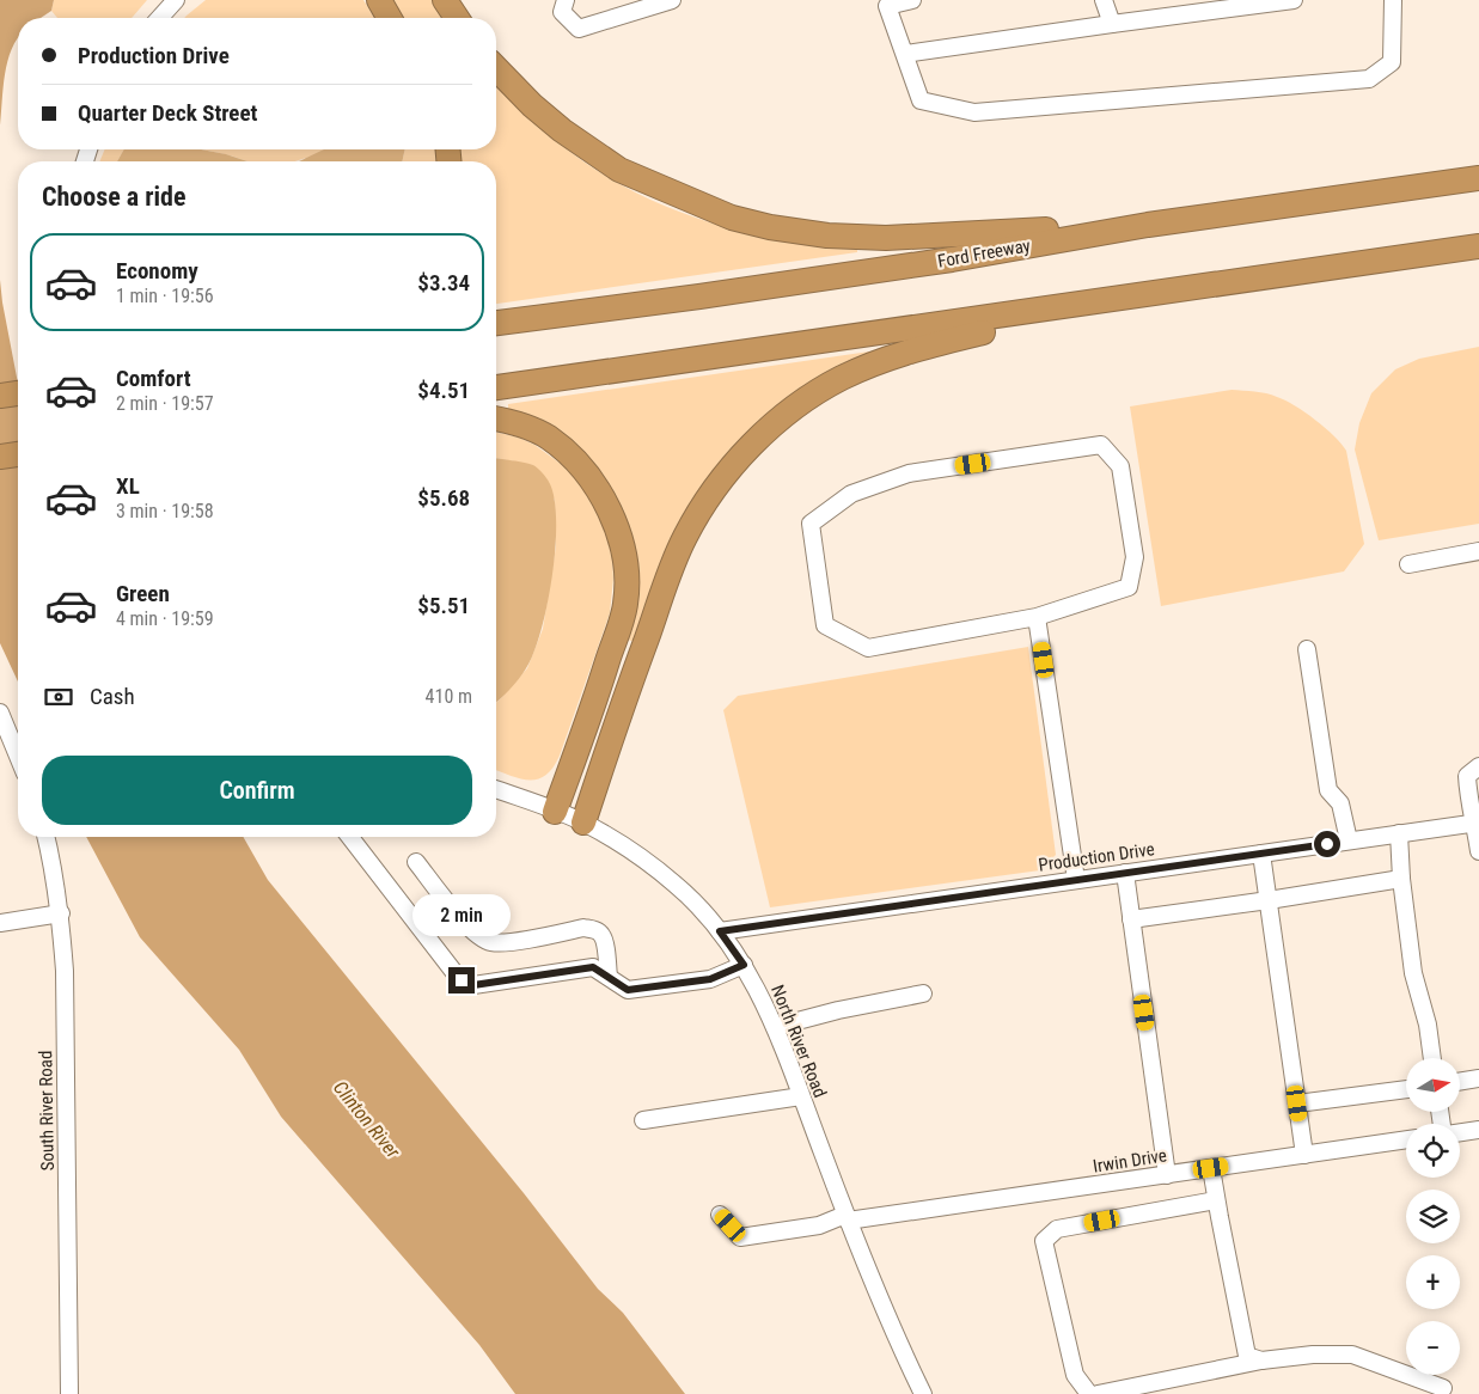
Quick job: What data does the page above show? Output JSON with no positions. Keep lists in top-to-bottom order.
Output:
{
  "streets": {
    "highway": ["Ford Freeway"],
    "street": [
      "Production Drive",
      "North River Road",
      "South River Road",
      "Irwin Drive"
    ]
  },
  "crossings": [
    ["Production Drive", "North River Road"],
    ["North River Road", "Irwin Drive"]
  ],
  "water": ["Clinton River"],
  "north": "right",
  "page": {
    "banner": ["Production Drive", "Quarter Deck Street"],
    "heading": "Choose a ride",
    "list": [
      {
        "name": "Economy",
        "note": "1 min · 19:56",
        "value": "$3.34"
      },
      {
        "name": "Comfort",
        "note": "2 min · 19:57",
        "value": "$4.51"
      },
      {
        "name": "XL",
        "note": "3 min · 19:58",
        "value": "$5.68"
      },
      {
        "name": "Green",
        "note": "4 min · 19:59",
        "value": "$5.51"
      }
    ],
    "pay": ["Cash", "410 m"],
    "buttons": "Confirm",
    "bubble": "2 min",
    "map_buttons": ["+", "−"]
  }
}
